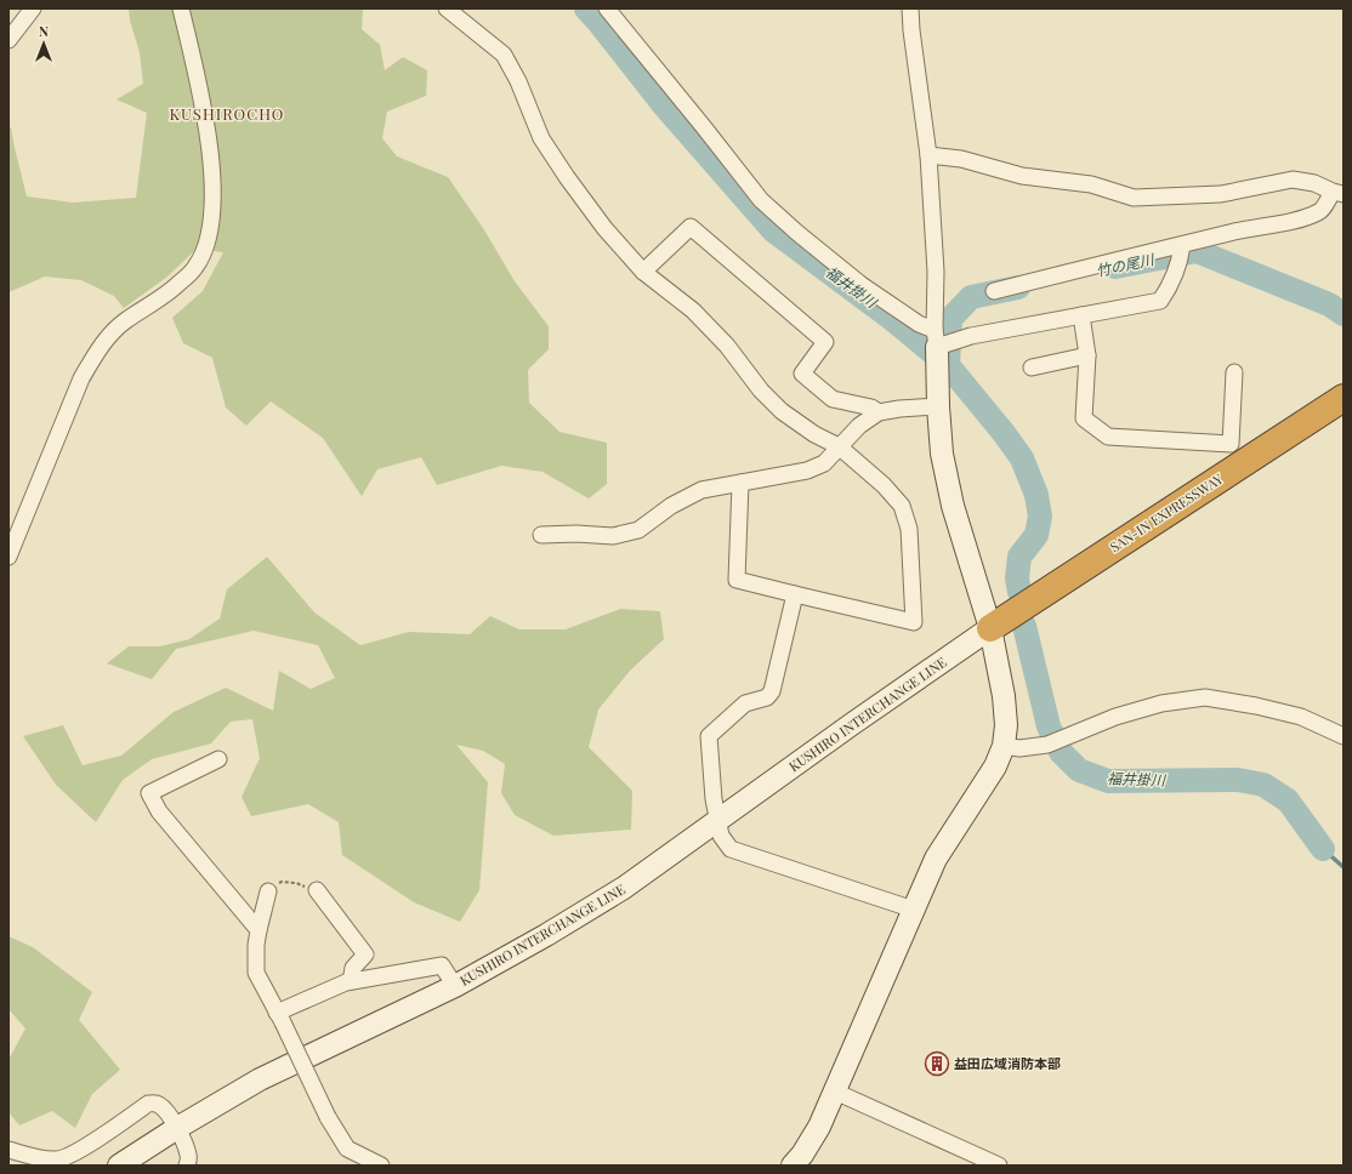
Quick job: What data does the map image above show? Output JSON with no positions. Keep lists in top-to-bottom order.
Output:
{
  "streets": {
    "highway": ["SAN-IN EXPRESSWAY"],
    "main road": ["KUSHIRO INTERCHANGE LINE"]
  },
  "crossings": [
    ["SAN-IN EXPRESSWAY", "KUSHIRO INTERCHANGE LINE"]
  ],
  "districts": ["KUSHIROCHO"],
  "water": ["竹の尾川", "福井掛川"],
  "places": {
    "building": ["益田広域消防本部"]
  },
  "north": "top"
}
